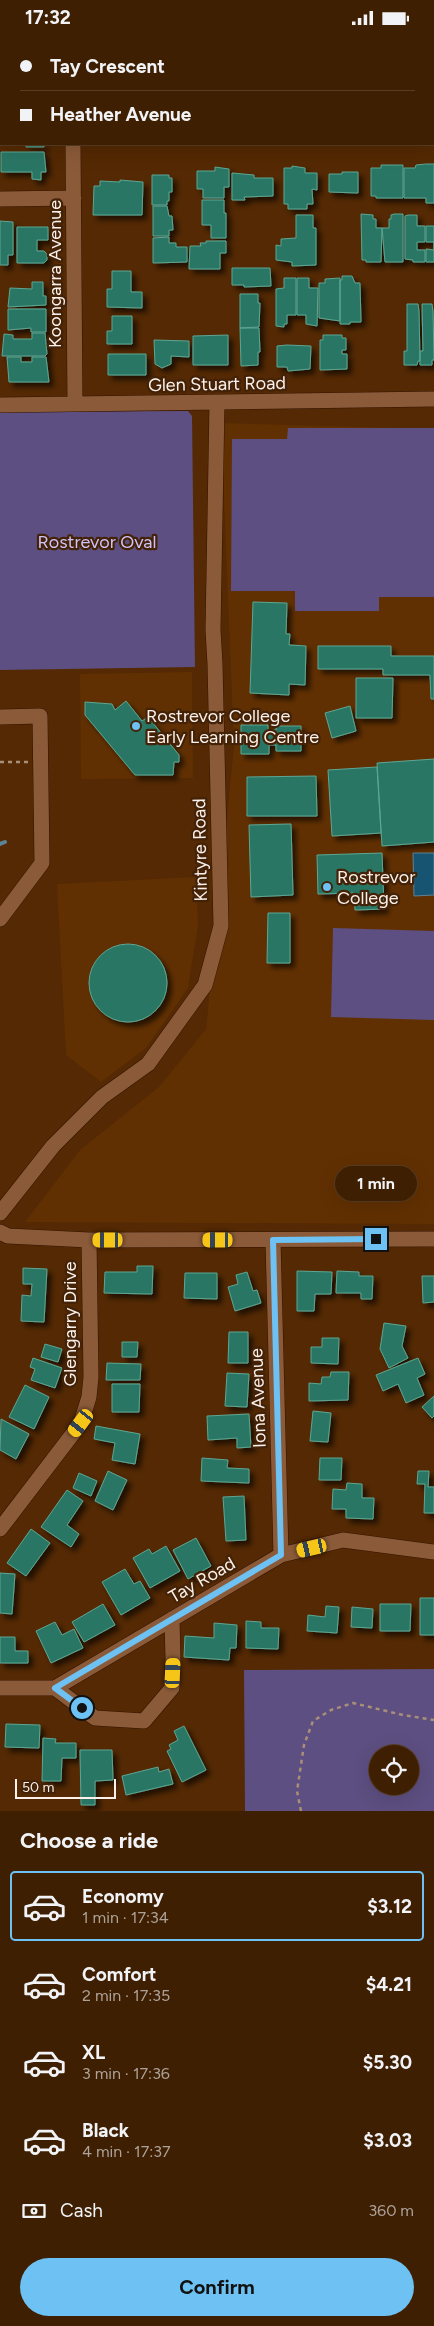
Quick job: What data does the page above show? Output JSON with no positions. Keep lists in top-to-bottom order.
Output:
{
  "streets": {
    "street": [
      "Koongarra Avenue",
      "Glen Stuart Road",
      "Kintyre Road",
      "Glengarry Drive",
      "Iona Avenue",
      "Tay Road"
    ]
  },
  "crossings": [
    ["Koongarra Avenue", "Glen Stuart Road"],
    ["Glen Stuart Road", "Kintyre Road"],
    ["Iona Avenue", "Tay Road"]
  ],
  "parks": ["Rostrevor Oval"],
  "places": ["Rostrevor College Early Learning Centre", "Rostrevor College"],
  "scale_bar": "50 m",
  "page": {
    "status": "17:32",
    "banner": ["Tay Crescent", "Heather Avenue"],
    "bubble": "1 min",
    "scale": "50 m",
    "heading": "Choose a ride",
    "list": [
      {
        "name": "Economy",
        "note": "1 min · 17:34",
        "value": "$3.12"
      },
      {
        "name": "Comfort",
        "note": "2 min · 17:35",
        "value": "$4.21"
      },
      {
        "name": "XL",
        "note": "3 min · 17:36",
        "value": "$5.30"
      },
      {
        "name": "Black",
        "note": "4 min · 17:37",
        "value": "$3.03"
      }
    ],
    "pay": ["Cash", "360 m"],
    "buttons": "Confirm"
  }
}
